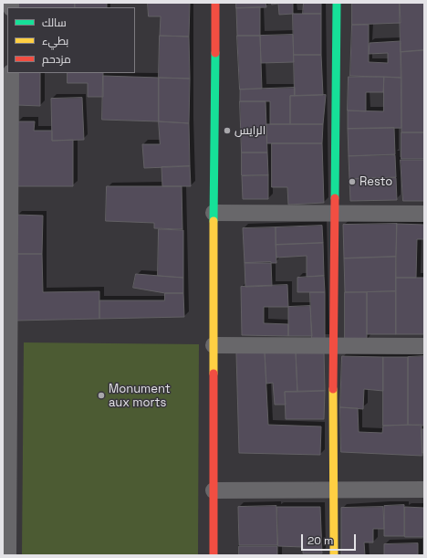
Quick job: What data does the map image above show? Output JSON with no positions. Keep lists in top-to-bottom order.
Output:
{
  "places": ["الرايس", "Resto", "Monument aux morts"],
  "legend": ["سالك", "بطيء", "مزدحم"],
  "scale_bar": "20 m"
}
